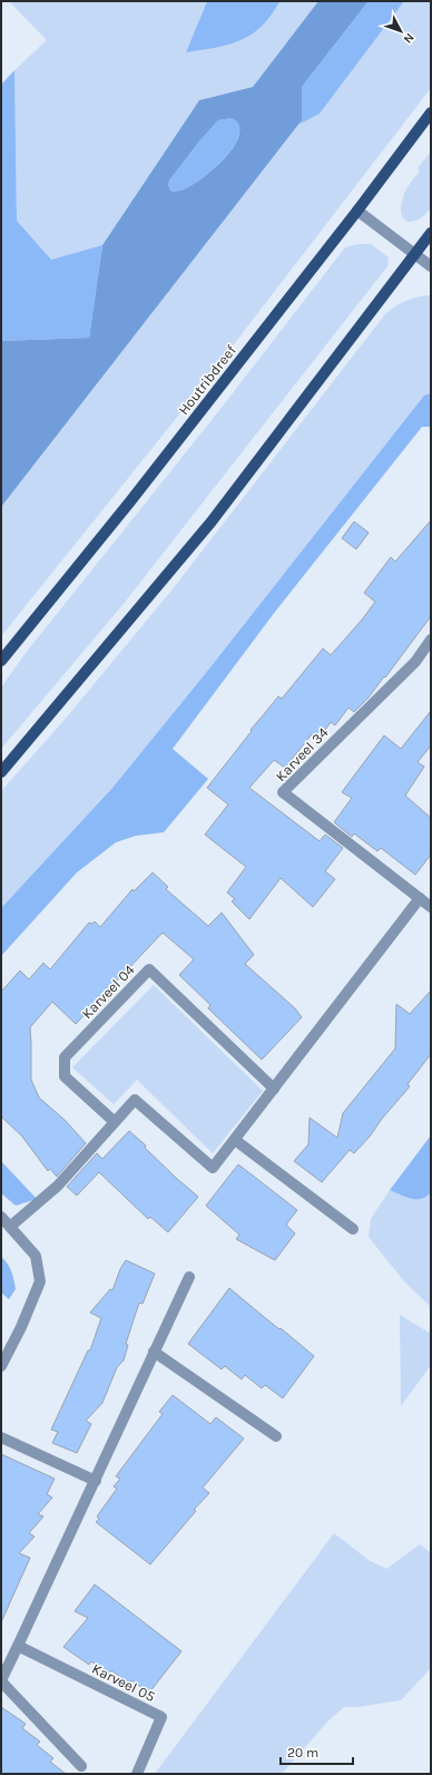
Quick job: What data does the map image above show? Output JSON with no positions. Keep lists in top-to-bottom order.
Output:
{
  "streets": {
    "main road": ["Houtribdreef"],
    "street": ["Karveel 34", "Karveel 04", "Karveel 05"]
  },
  "scale_bar": "20 m",
  "north": "bottom right"
}
